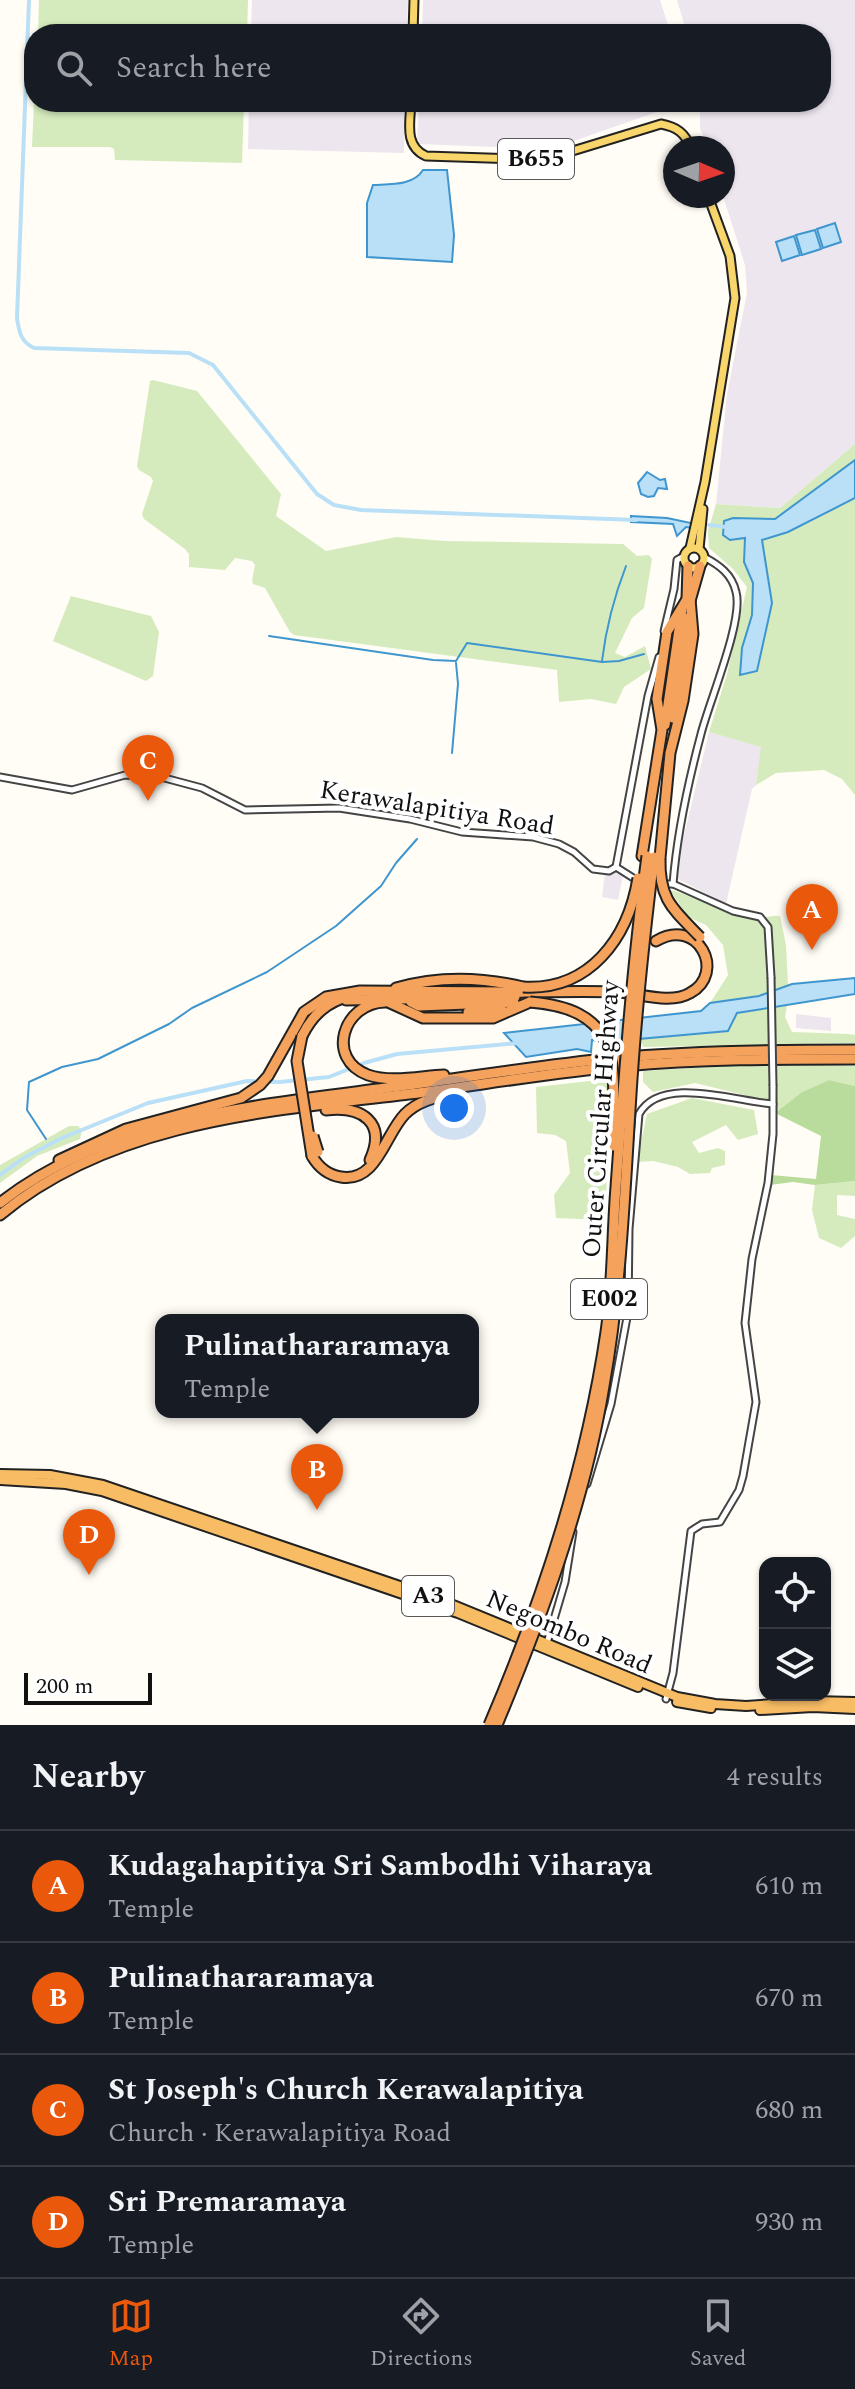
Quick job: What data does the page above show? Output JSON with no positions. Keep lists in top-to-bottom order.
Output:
{
  "streets": {
    "highway": [
      "Outer Circular Highway",
      "E002",
      "A3",
      "Negombo Road"
    ],
    "main road": ["B655"],
    "street": ["Kerawalapitiya Road"]
  },
  "crossings": [
    ["Kerawalapitiya Road", "Negombo Road"]
  ],
  "scale_bar": "200 m",
  "north": "right",
  "page": {
    "search": "Search here",
    "pins": [
      "C",
      "A",
      "B",
      "D"
    ],
    "popup": ["Pulinathararamaya", "Temple"],
    "scale": "200 m",
    "heading": ["Nearby", "4 results"],
    "list": [
      {
        "mark": "A",
        "name": "Kudagahapitiya Sri Sambodhi Viharaya",
        "note": "Temple",
        "value": "610 m"
      },
      {
        "mark": "B",
        "name": "Pulinathararamaya",
        "note": "Temple",
        "value": "670 m"
      },
      {
        "mark": "C",
        "name": "St Joseph's Church Kerawalapitiya",
        "note": "Church · Kerawalapitiya Road",
        "value": "680 m"
      },
      {
        "mark": "D",
        "name": "Sri Premaramaya",
        "note": "Temple",
        "value": "930 m"
      }
    ],
    "nav": ["Map", "Directions", "Saved"]
  }
}
